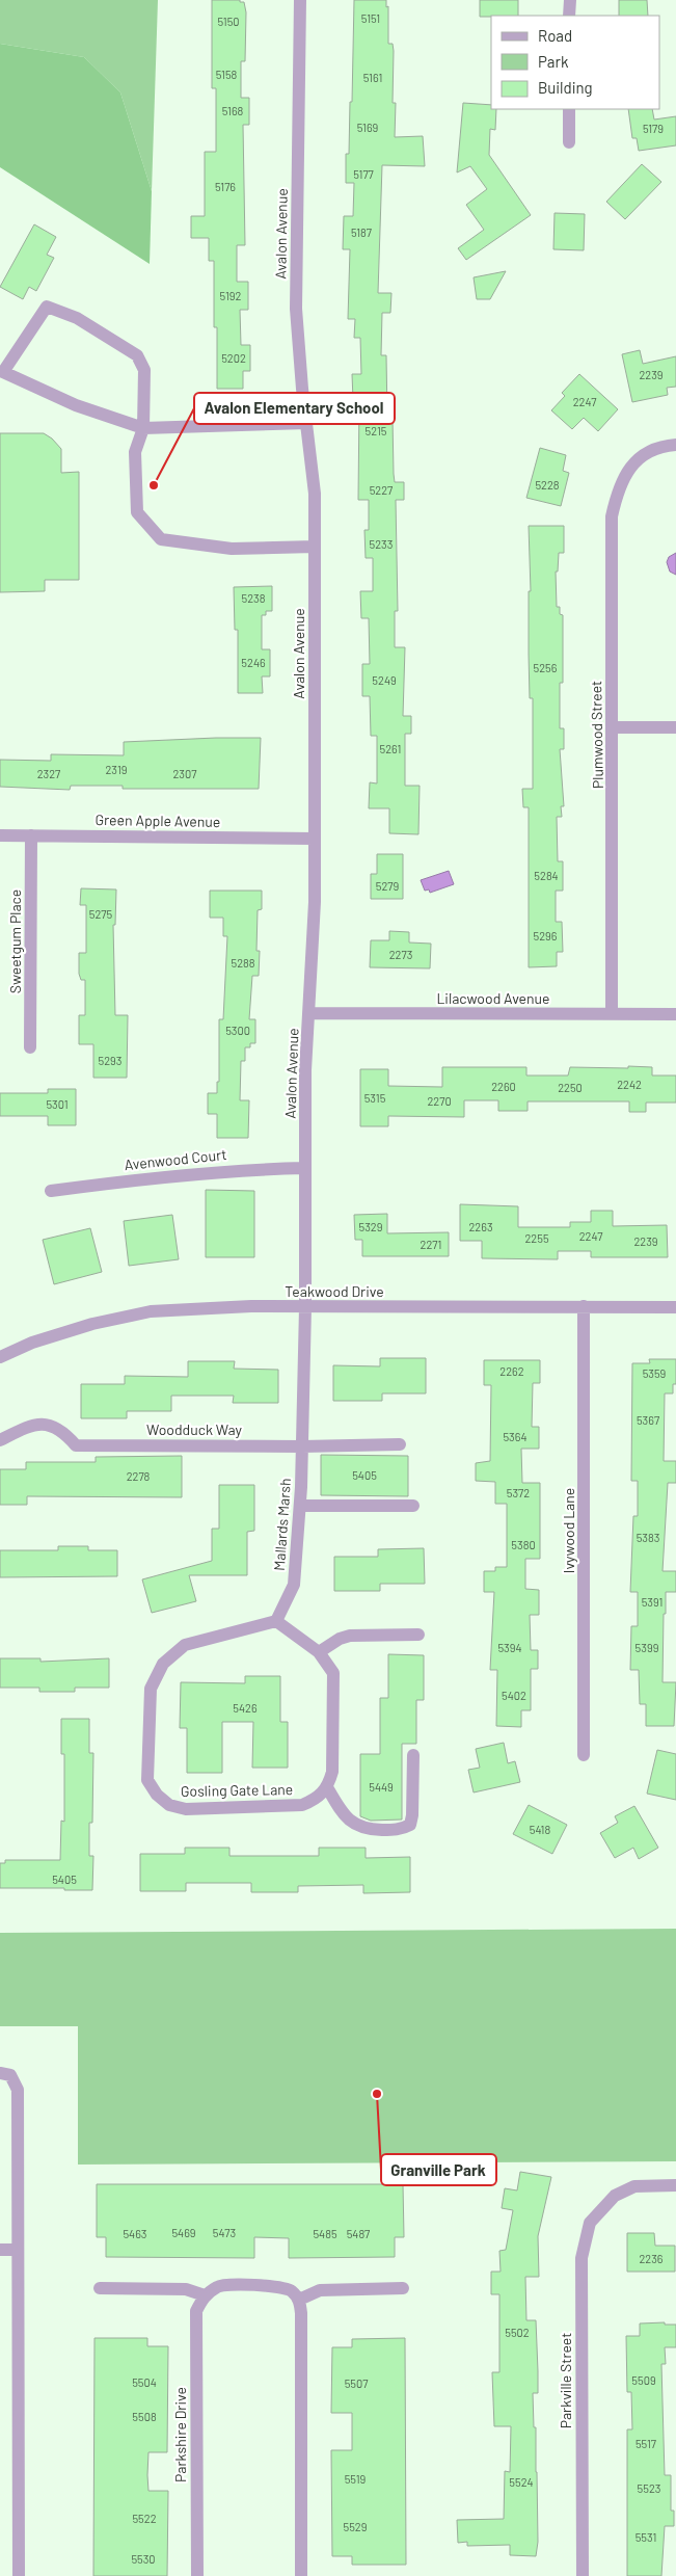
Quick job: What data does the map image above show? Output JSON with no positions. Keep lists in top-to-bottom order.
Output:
{
  "streets": {
    "street": [
      "Avalon Avenue",
      "Plumwood Street",
      "Green Apple Avenue",
      "Sweetgum Place",
      "Lilacwood Avenue",
      "Avenwood Court",
      "Teakwood Drive",
      "Woodduck Way",
      "Mallards Marsh",
      "Ivywood Lane",
      "Gosling Gate Lane",
      "Parkville Street",
      "Parkshire Drive"
    ]
  },
  "crossings": [
    ["Avalon Avenue", "Green Apple Avenue"],
    ["Avalon Avenue", "Lilacwood Avenue"],
    ["Avalon Avenue", "Avenwood Court"],
    ["Avalon Avenue", "Teakwood Drive"],
    ["Avalon Avenue", "Mallards Marsh"],
    ["Plumwood Street", "Lilacwood Avenue"],
    ["Green Apple Avenue", "Sweetgum Place"],
    ["Teakwood Drive", "Mallards Marsh"],
    ["Teakwood Drive", "Ivywood Lane"],
    ["Woodduck Way", "Mallards Marsh"],
    ["Mallards Marsh", "Gosling Gate Lane"]
  ],
  "places": ["Avalon Elementary School", "Granville Park"],
  "house_numbers": [
    "5151",
    "5150",
    "5158",
    "5161",
    "5168",
    "5169",
    "5179",
    "5177",
    "5176",
    "5187",
    "5192",
    "5202",
    "2239",
    "2247",
    "5215",
    "5228",
    "5227",
    "5233",
    "5238",
    "5246",
    "5256",
    "5249",
    "5261",
    "2319",
    "2327",
    "2307",
    "5284",
    "5279",
    "5275",
    "5296",
    "2273",
    "5288",
    "5300",
    "5293",
    "2242",
    "2260",
    "2250",
    "5315",
    "2270",
    "5301",
    "5329",
    "2263",
    "2247",
    "2255",
    "2239",
    "2271",
    "2262",
    "5359",
    "5367",
    "5364",
    "5405",
    "2278",
    "5372",
    "5383",
    "5380",
    "5391",
    "5394",
    "5399",
    "5402",
    "5426",
    "5449",
    "5418",
    "5405",
    "5469",
    "5473",
    "5463",
    "5485",
    "5487",
    "2236",
    "5502",
    "5509",
    "5504",
    "5507",
    "5508",
    "5517",
    "5519",
    "5524",
    "5523",
    "5522",
    "5529",
    "5531",
    "5530"
  ],
  "legend": ["Road", "Park", "Building"]
}
